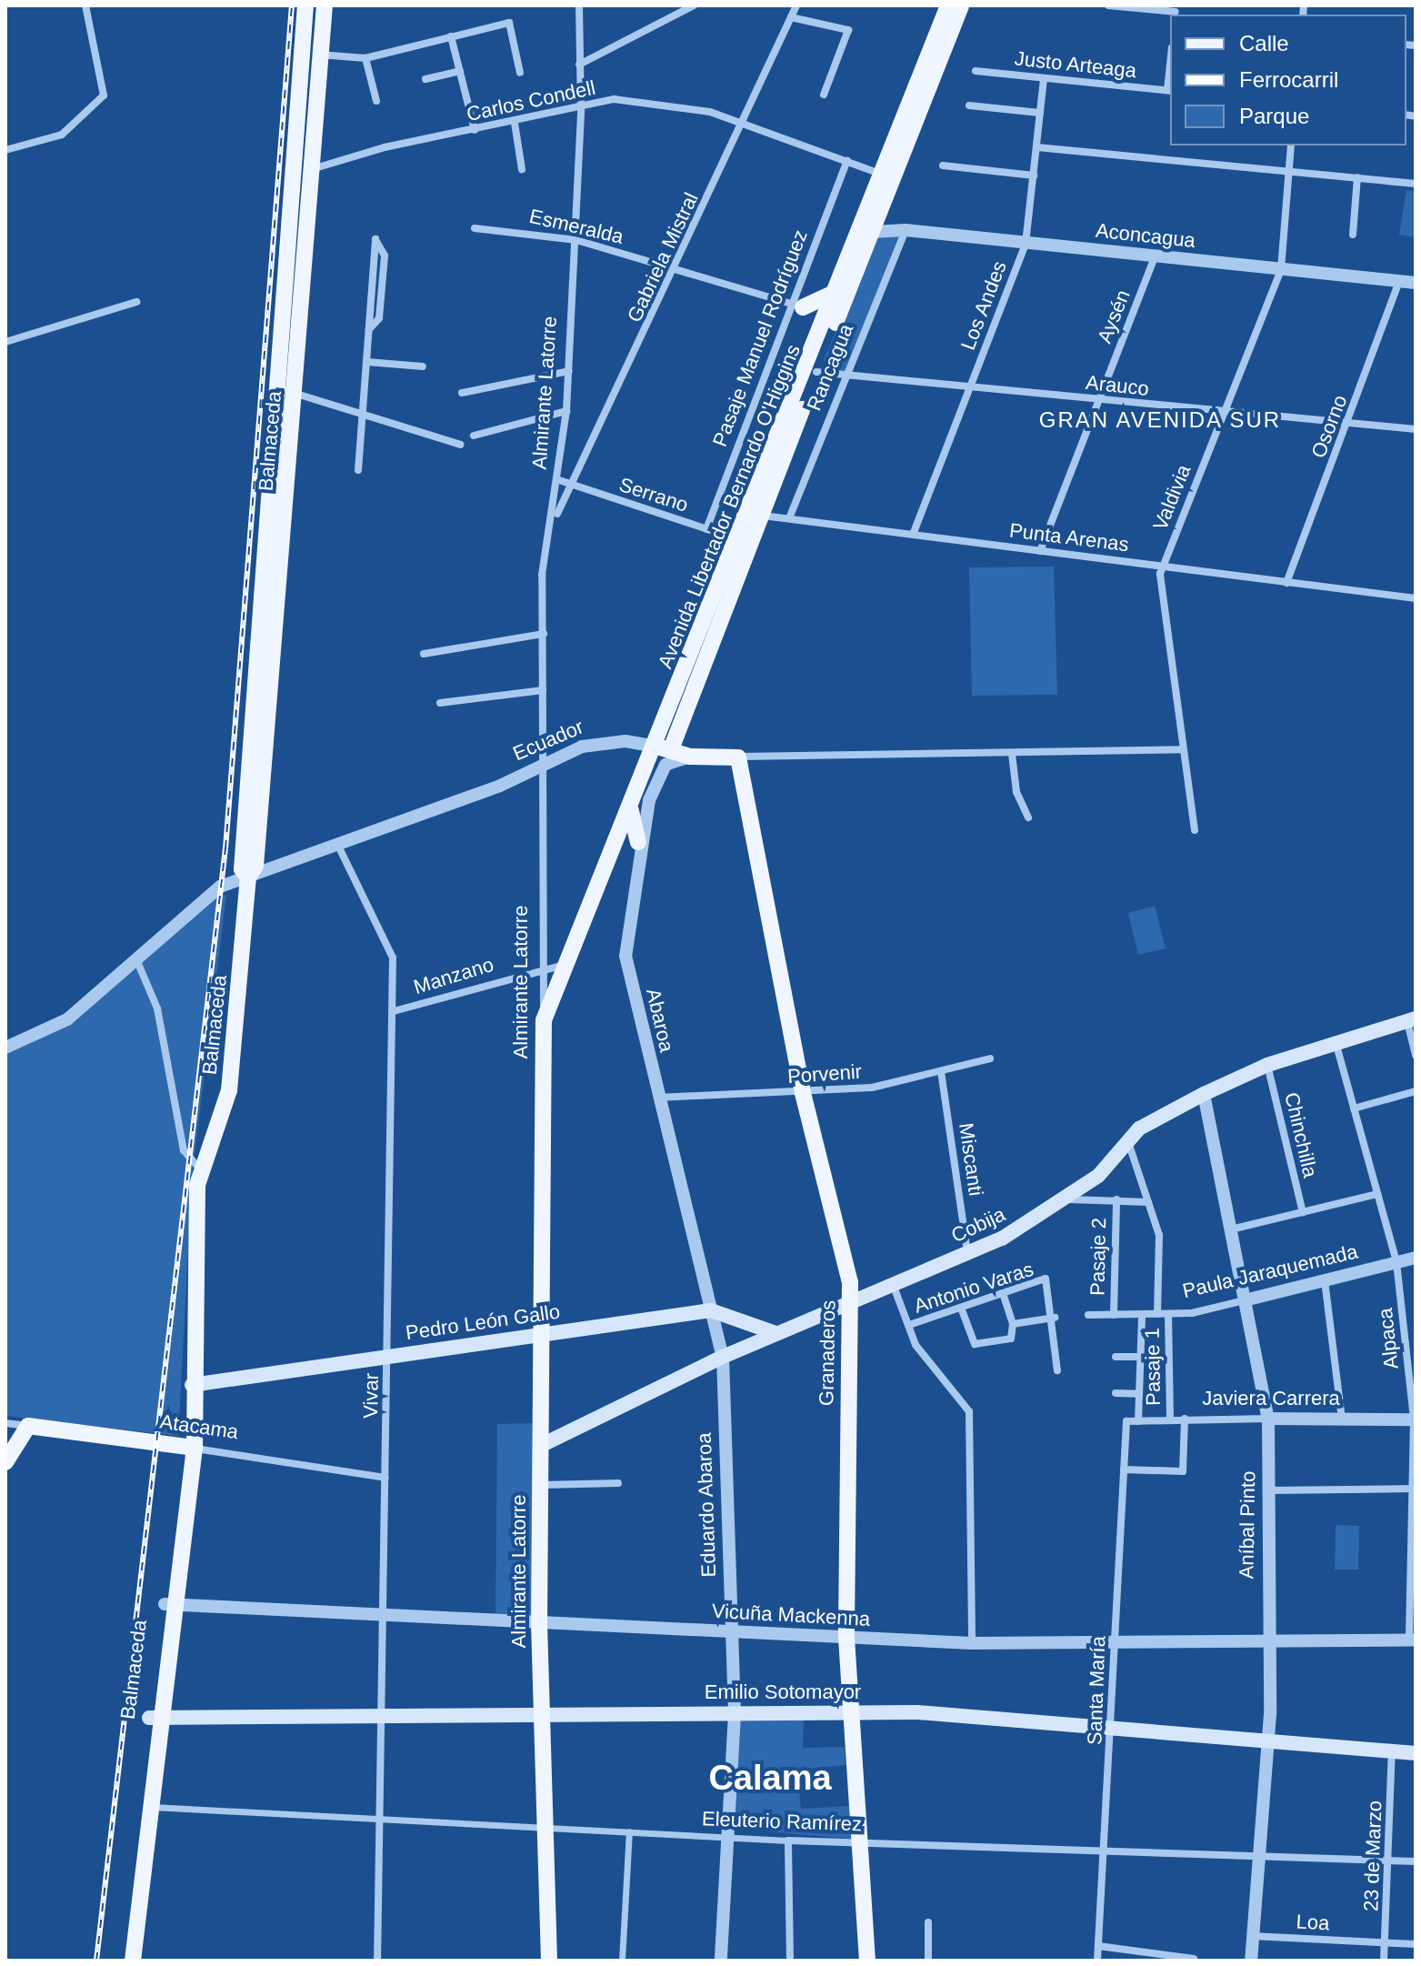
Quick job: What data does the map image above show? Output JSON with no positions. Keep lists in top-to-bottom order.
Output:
{
  "streets": {
    "main road": [
      "Almirante Latorre",
      "Balmaceda",
      "Avenida Libertador Bernardo O'Higgins",
      "Ecuador",
      "Cobija",
      "Pedro León Gallo",
      "Granaderos",
      "Atacama",
      "Emilio Sotomayor"
    ],
    "street": [
      "Justo Arteaga",
      "Carlos Condell",
      "Esmeralda",
      "Aconcagua",
      "Gabriela Mistral",
      "Los Andes",
      "Aysén",
      "Pasaje Manuel Rodríguez",
      "Rancagua",
      "Arauco",
      "Osorno",
      "Serrano",
      "Valdivia",
      "Punta Arenas",
      "Manzano",
      "Abaroa",
      "Porvenir",
      "Chinchilla",
      "Miscanti",
      "Pasaje 2",
      "Paula Jaraquemada",
      "Antonio Varas",
      "Alpaca",
      "Pasaje 1",
      "Vivar",
      "Javiera Carrera",
      "Eduardo Abaroa",
      "Aníbal Pinto",
      "Vicuña Mackenna",
      "Santa María",
      "Eleuterio Ramírez",
      "23 de Marzo",
      "Loa"
    ]
  },
  "crossings": [
    ["Justo Arteaga", "Los Andes"],
    ["Carlos Condell", "Gabriela Mistral"],
    ["Carlos Condell", "Pasaje Manuel Rodríguez"],
    ["Carlos Condell", "Almirante Latorre"],
    ["Carlos Condell", "Balmaceda"],
    ["Carlos Condell", "Avenida Libertador Bernardo O'Higgins"],
    ["Esmeralda", "Gabriela Mistral"],
    ["Esmeralda", "Pasaje Manuel Rodríguez"],
    ["Esmeralda", "Almirante Latorre"],
    ["Aconcagua", "Los Andes"],
    ["Aconcagua", "Aysén"],
    ["Aconcagua", "Rancagua"],
    ["Aconcagua", "Osorno"],
    ["Aconcagua", "Valdivia"],
    ["Aconcagua", "Avenida Libertador Bernardo O'Higgins"],
    ["Gabriela Mistral", "Almirante Latorre"],
    ["Gabriela Mistral", "Serrano"],
    ["Los Andes", "Arauco"],
    ["Los Andes", "Punta Arenas"],
    ["Aysén", "Arauco"],
    ["Aysén", "Punta Arenas"],
    ["Pasaje Manuel Rodríguez", "Serrano"],
    ["Rancagua", "Arauco"],
    ["Rancagua", "Punta Arenas"],
    ["Arauco", "Osorno"],
    ["Arauco", "Valdivia"],
    ["Arauco", "Avenida Libertador Bernardo O'Higgins"],
    ["Almirante Latorre", "Serrano"],
    ["Almirante Latorre", "Avenida Libertador Bernardo O'Higgins"],
    ["Almirante Latorre", "Ecuador"],
    ["Almirante Latorre", "Manzano"],
    ["Almirante Latorre", "Cobija"],
    ["Almirante Latorre", "Pedro León Gallo"],
    ["Almirante Latorre", "Vicuña Mackenna"],
    ["Almirante Latorre", "Emilio Sotomayor"],
    ["Almirante Latorre", "Eleuterio Ramírez"],
    ["Osorno", "Punta Arenas"],
    ["Balmaceda", "Ecuador"],
    ["Balmaceda", "Pedro León Gallo"],
    ["Balmaceda", "Atacama"],
    ["Balmaceda", "Vicuña Mackenna"],
    ["Balmaceda", "Emilio Sotomayor"],
    ["Balmaceda", "Eleuterio Ramírez"],
    ["Serrano", "Avenida Libertador Bernardo O'Higgins"],
    ["Valdivia", "Punta Arenas"],
    ["Valdivia", "Ecuador"],
    ["Avenida Libertador Bernardo O'Higgins", "Punta Arenas"],
    ["Avenida Libertador Bernardo O'Higgins", "Ecuador"],
    ["Avenida Libertador Bernardo O'Higgins", "Manzano"],
    ["Ecuador", "Abaroa"],
    ["Ecuador", "Granaderos"],
    ["Ecuador", "Vivar"],
    ["Manzano", "Vivar"],
    ["Abaroa", "Porvenir"],
    ["Abaroa", "Pedro León Gallo"],
    ["Abaroa", "Eduardo Abaroa"],
    ["Porvenir", "Miscanti"],
    ["Porvenir", "Granaderos"],
    ["Chinchilla", "Cobija"],
    ["Miscanti", "Cobija"],
    ["Cobija", "Pedro León Gallo"],
    ["Cobija", "Alpaca"],
    ["Cobija", "Granaderos"],
    ["Cobija", "Pasaje 1"],
    ["Cobija", "Eduardo Abaroa"],
    ["Cobija", "Aníbal Pinto"],
    ["Pasaje 2", "Paula Jaraquemada"],
    ["Paula Jaraquemada", "Alpaca"],
    ["Paula Jaraquemada", "Pasaje 1"],
    ["Paula Jaraquemada", "Aníbal Pinto"],
    ["Pedro León Gallo", "Vivar"],
    ["Pedro León Gallo", "Eduardo Abaroa"],
    ["Alpaca", "Javiera Carrera"],
    ["Alpaca", "Vicuña Mackenna"],
    ["Granaderos", "Vicuña Mackenna"],
    ["Granaderos", "Emilio Sotomayor"],
    ["Granaderos", "Eleuterio Ramírez"],
    ["Pasaje 1", "Javiera Carrera"],
    ["Pasaje 1", "Santa María"],
    ["Vivar", "Atacama"],
    ["Vivar", "Vicuña Mackenna"],
    ["Vivar", "Emilio Sotomayor"],
    ["Vivar", "Eleuterio Ramírez"],
    ["Javiera Carrera", "Aníbal Pinto"],
    ["Javiera Carrera", "Santa María"],
    ["Eduardo Abaroa", "Vicuña Mackenna"],
    ["Eduardo Abaroa", "Emilio Sotomayor"],
    ["Eduardo Abaroa", "Eleuterio Ramírez"],
    ["Aníbal Pinto", "Vicuña Mackenna"],
    ["Aníbal Pinto", "Emilio Sotomayor"],
    ["Aníbal Pinto", "Eleuterio Ramírez"],
    ["Aníbal Pinto", "Loa"],
    ["Vicuña Mackenna", "Santa María"],
    ["Santa María", "Emilio Sotomayor"],
    ["Santa María", "Eleuterio Ramírez"],
    ["Emilio Sotomayor", "23 de Marzo"],
    ["Eleuterio Ramírez", "23 de Marzo"],
    ["23 de Marzo", "Loa"]
  ],
  "districts": ["GRAN AVENIDA SUR", "Calama"],
  "legend": ["Calle", "Ferrocarril", "Parque"]
}
